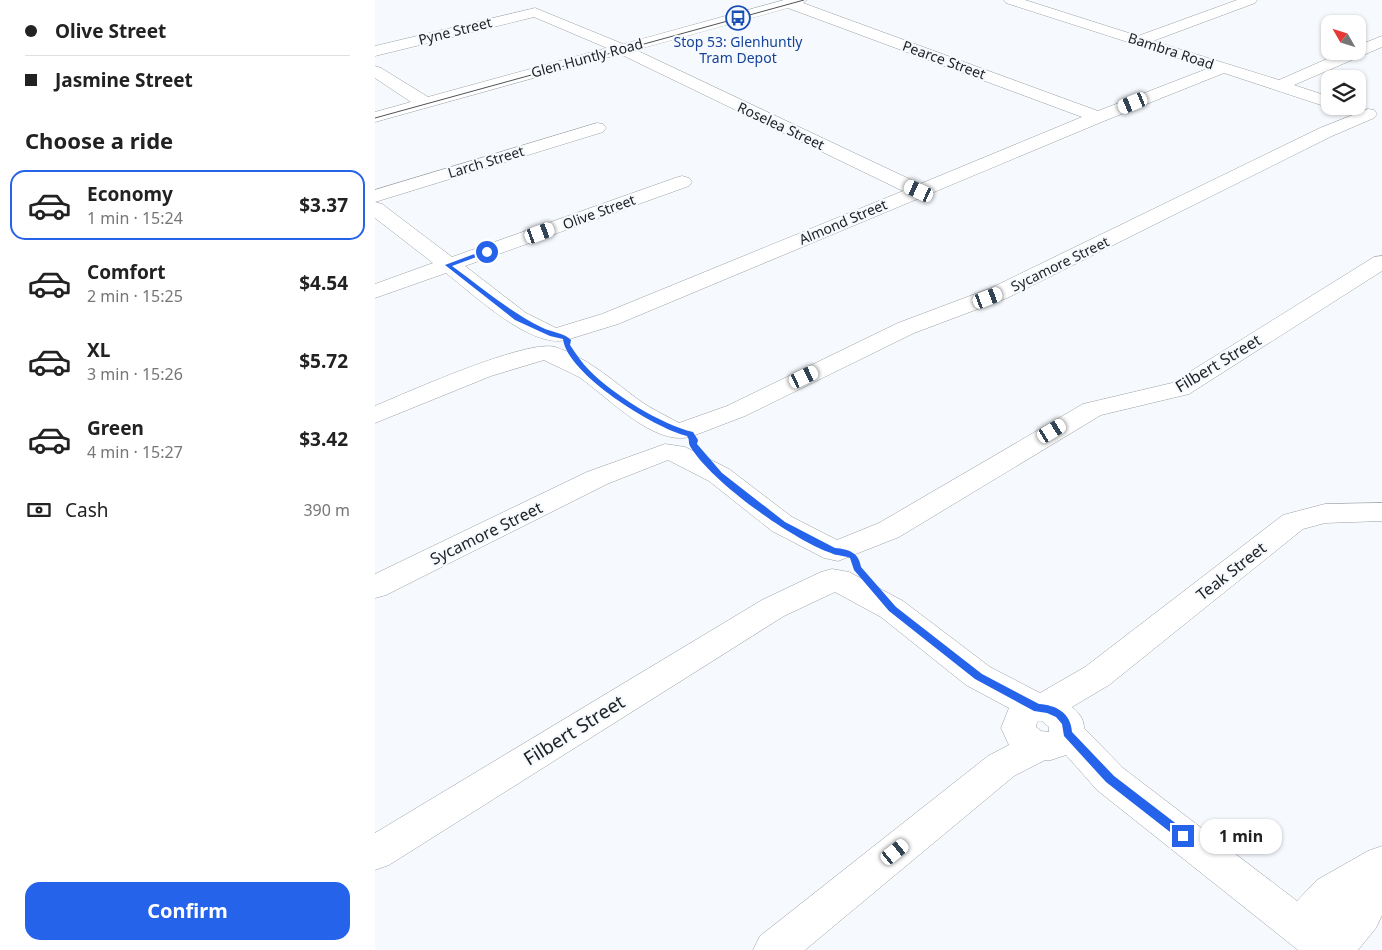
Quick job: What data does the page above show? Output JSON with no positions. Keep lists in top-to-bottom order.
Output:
{
  "streets": {
    "street": [
      "Pyne Street",
      "Bambra Road",
      "Glen Huntly Road",
      "Pearce Street",
      "Roselea Street",
      "Larch Street",
      "Olive Street",
      "Almond Street",
      "Sycamore Street",
      "Filbert Street",
      "Teak Street"
    ]
  },
  "crossings": [
    ["Pyne Street", "Roselea Street"],
    ["Bambra Road", "Almond Street"],
    ["Glen Huntly Road", "Pearce Street"],
    ["Glen Huntly Road", "Roselea Street"],
    ["Pearce Street", "Almond Street"],
    ["Roselea Street", "Almond Street"]
  ],
  "places": {
    "bus stop": ["Stop 53: Glenhuntly Tram Depot"]
  },
  "north": "top left",
  "page": {
    "banner": ["Olive Street", "Jasmine Street"],
    "heading": "Choose a ride",
    "list": [
      {
        "name": "Economy",
        "note": "1 min · 15:24",
        "value": "$3.37"
      },
      {
        "name": "Comfort",
        "note": "2 min · 15:25",
        "value": "$4.54"
      },
      {
        "name": "XL",
        "note": "3 min · 15:26",
        "value": "$5.72"
      },
      {
        "name": "Green",
        "note": "4 min · 15:27",
        "value": "$3.42"
      }
    ],
    "pay": ["Cash", "390 m"],
    "bubble": "1 min",
    "buttons": "Confirm"
  }
}
